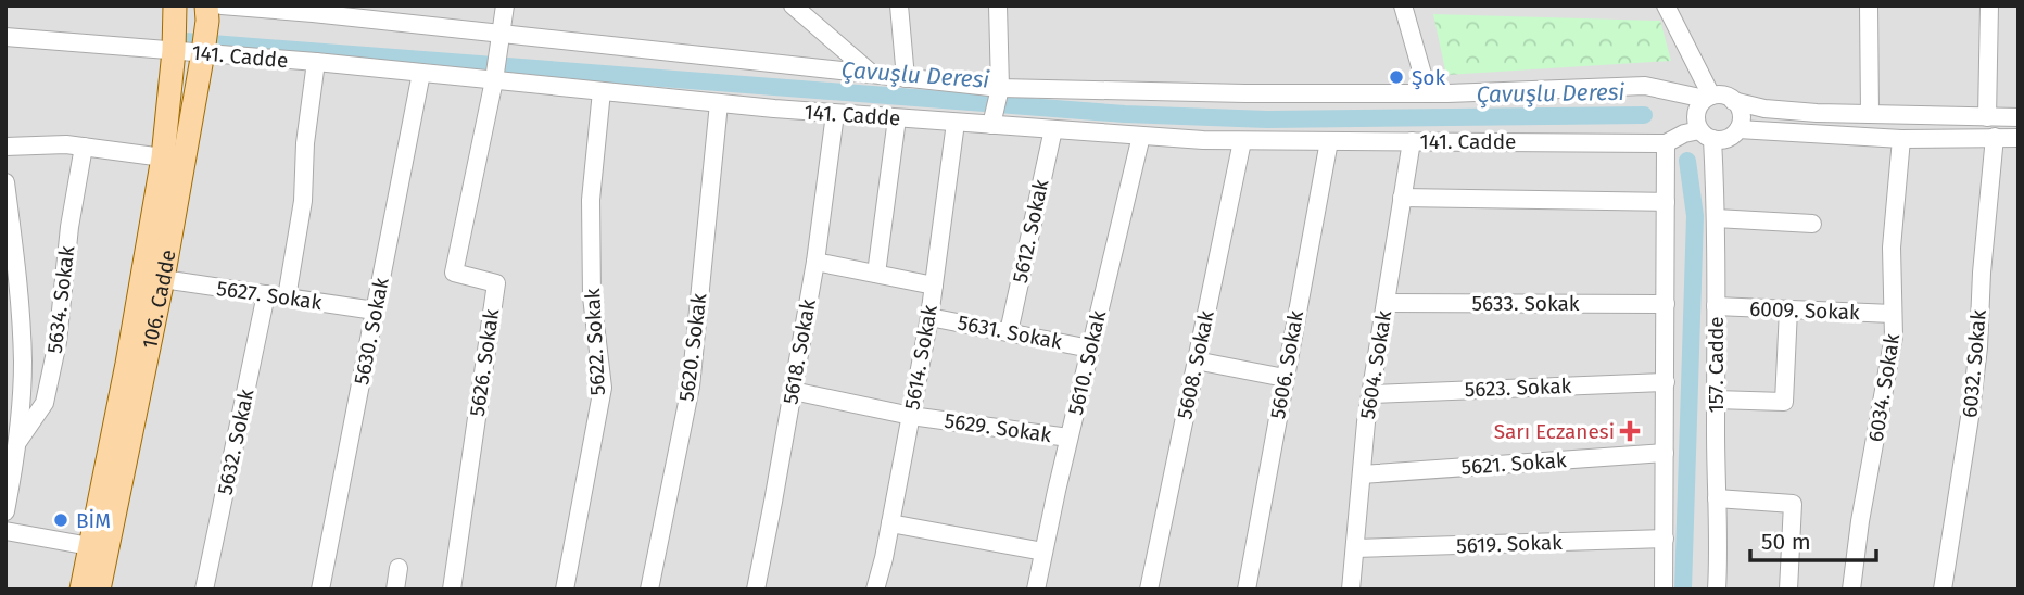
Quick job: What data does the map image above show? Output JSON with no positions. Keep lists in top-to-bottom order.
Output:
{
  "streets": {
    "main road": ["106. Cadde"],
    "street": [
      "141. Cadde",
      "5612. Sokak",
      "5627. Sokak",
      "5634. Sokak",
      "5633. Sokak",
      "6009. Sokak",
      "5630. Sokak",
      "5631. Sokak",
      "5622. Sokak",
      "5620. Sokak",
      "5618. Sokak",
      "5614. Sokak",
      "5626. Sokak",
      "5610. Sokak",
      "6032. Sokak",
      "5608. Sokak",
      "5606. Sokak",
      "5604. Sokak",
      "157. Cadde",
      "5623. Sokak",
      "6034. Sokak",
      "5629. Sokak",
      "5632. Sokak",
      "5621. Sokak",
      "5619. Sokak"
    ]
  },
  "crossings": [
    ["141. Cadde", "5612. Sokak"],
    ["141. Cadde", "106. Cadde"],
    ["141. Cadde", "5630. Sokak"],
    ["141. Cadde", "5622. Sokak"],
    ["141. Cadde", "5620. Sokak"],
    ["141. Cadde", "5618. Sokak"],
    ["141. Cadde", "5614. Sokak"],
    ["141. Cadde", "5626. Sokak"],
    ["141. Cadde", "5610. Sokak"],
    ["141. Cadde", "5608. Sokak"],
    ["141. Cadde", "5606. Sokak"],
    ["141. Cadde", "5604. Sokak"],
    ["141. Cadde", "157. Cadde"],
    ["5612. Sokak", "5631. Sokak"],
    ["5627. Sokak", "106. Cadde"],
    ["5627. Sokak", "5630. Sokak"],
    ["5627. Sokak", "5632. Sokak"],
    ["5633. Sokak", "5604. Sokak"],
    ["6009. Sokak", "157. Cadde"],
    ["6009. Sokak", "6034. Sokak"],
    ["5631. Sokak", "5614. Sokak"],
    ["5631. Sokak", "5610. Sokak"],
    ["5618. Sokak", "5629. Sokak"],
    ["5614. Sokak", "5629. Sokak"],
    ["5610. Sokak", "5629. Sokak"],
    ["5604. Sokak", "5623. Sokak"],
    ["5604. Sokak", "5621. Sokak"],
    ["5604. Sokak", "5619. Sokak"]
  ],
  "water": ["Çavuşlu Deresi"],
  "places": {
    "other": ["Şok", "BİM"],
    "health": ["Sarı Eczanesi"]
  },
  "scale_bar": "50 m"
}
